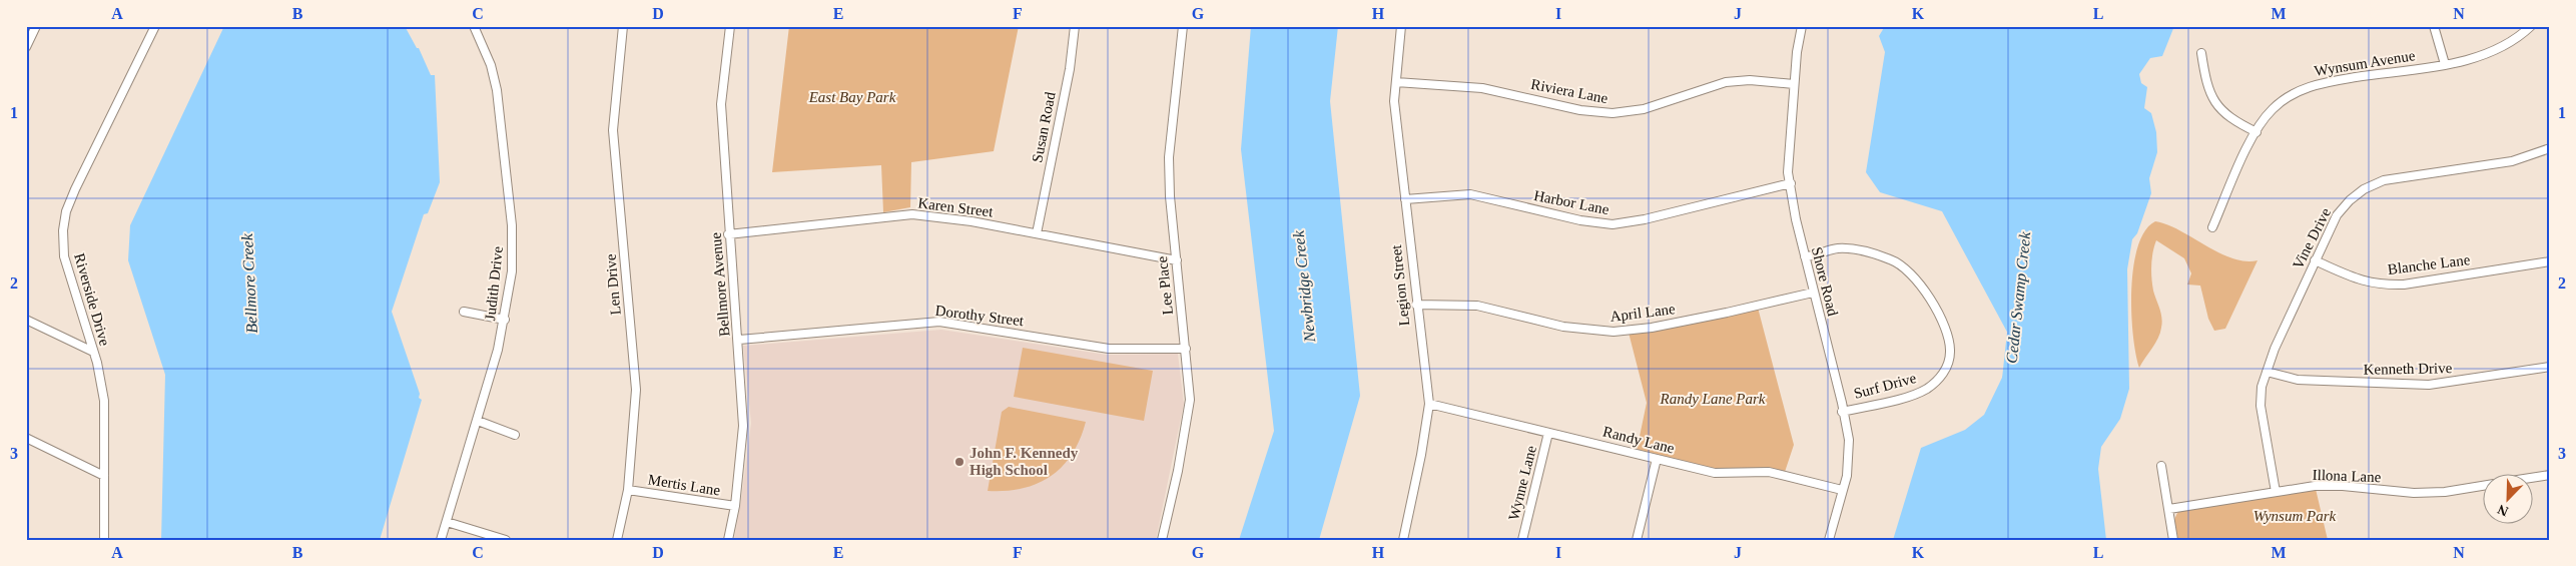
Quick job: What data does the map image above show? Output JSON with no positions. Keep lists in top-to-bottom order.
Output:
{
  "streets": {
    "street": [
      "Wynsum Avenue",
      "Riviera Lane",
      "Susan Road",
      "Harbor Lane",
      "Karen Street",
      "Vine Drive",
      "Blanche Lane",
      "Shore Road",
      "Judith Drive",
      "Len Drive",
      "Bellmore Avenue",
      "Lee Place",
      "Legion Street",
      "Riverside Drive",
      "April Lane",
      "Dorothy Street",
      "Kenneth Drive",
      "Surf Drive",
      "Randy Lane",
      "Illona Lane",
      "Wynne Lane",
      "Mertis Lane"
    ]
  },
  "crossings": [
    ["Riviera Lane", "Shore Road"],
    ["Riviera Lane", "Legion Street"],
    ["Susan Road", "Karen Street"],
    ["Harbor Lane", "Shore Road"],
    ["Harbor Lane", "Legion Street"],
    ["Karen Street", "Bellmore Avenue"],
    ["Karen Street", "Lee Place"],
    ["Vine Drive", "Blanche Lane"],
    ["Vine Drive", "Kenneth Drive"],
    ["Vine Drive", "Illona Lane"],
    ["Shore Road", "April Lane"],
    ["Shore Road", "Surf Drive"],
    ["Shore Road", "Randy Lane"],
    ["Len Drive", "Mertis Lane"],
    ["Bellmore Avenue", "Dorothy Street"],
    ["Bellmore Avenue", "Mertis Lane"],
    ["Lee Place", "Dorothy Street"],
    ["Legion Street", "April Lane"],
    ["Legion Street", "Randy Lane"],
    ["Randy Lane", "Wynne Lane"]
  ],
  "water": ["Bellmore Creek", "Newbridge Creek", "Cedar Swamp Creek"],
  "parks": ["East Bay Park", "Randy Lane Park", "Wynsum Park"],
  "places": ["John F. Kennedy High School"],
  "north": "bottom left",
  "grid": {
    "columns": [
      "A",
      "B",
      "C",
      "D",
      "E",
      "F",
      "G",
      "H",
      "I",
      "J",
      "K",
      "L",
      "M",
      "N"
    ],
    "rows": ["1", "2", "3"]
  }
}
